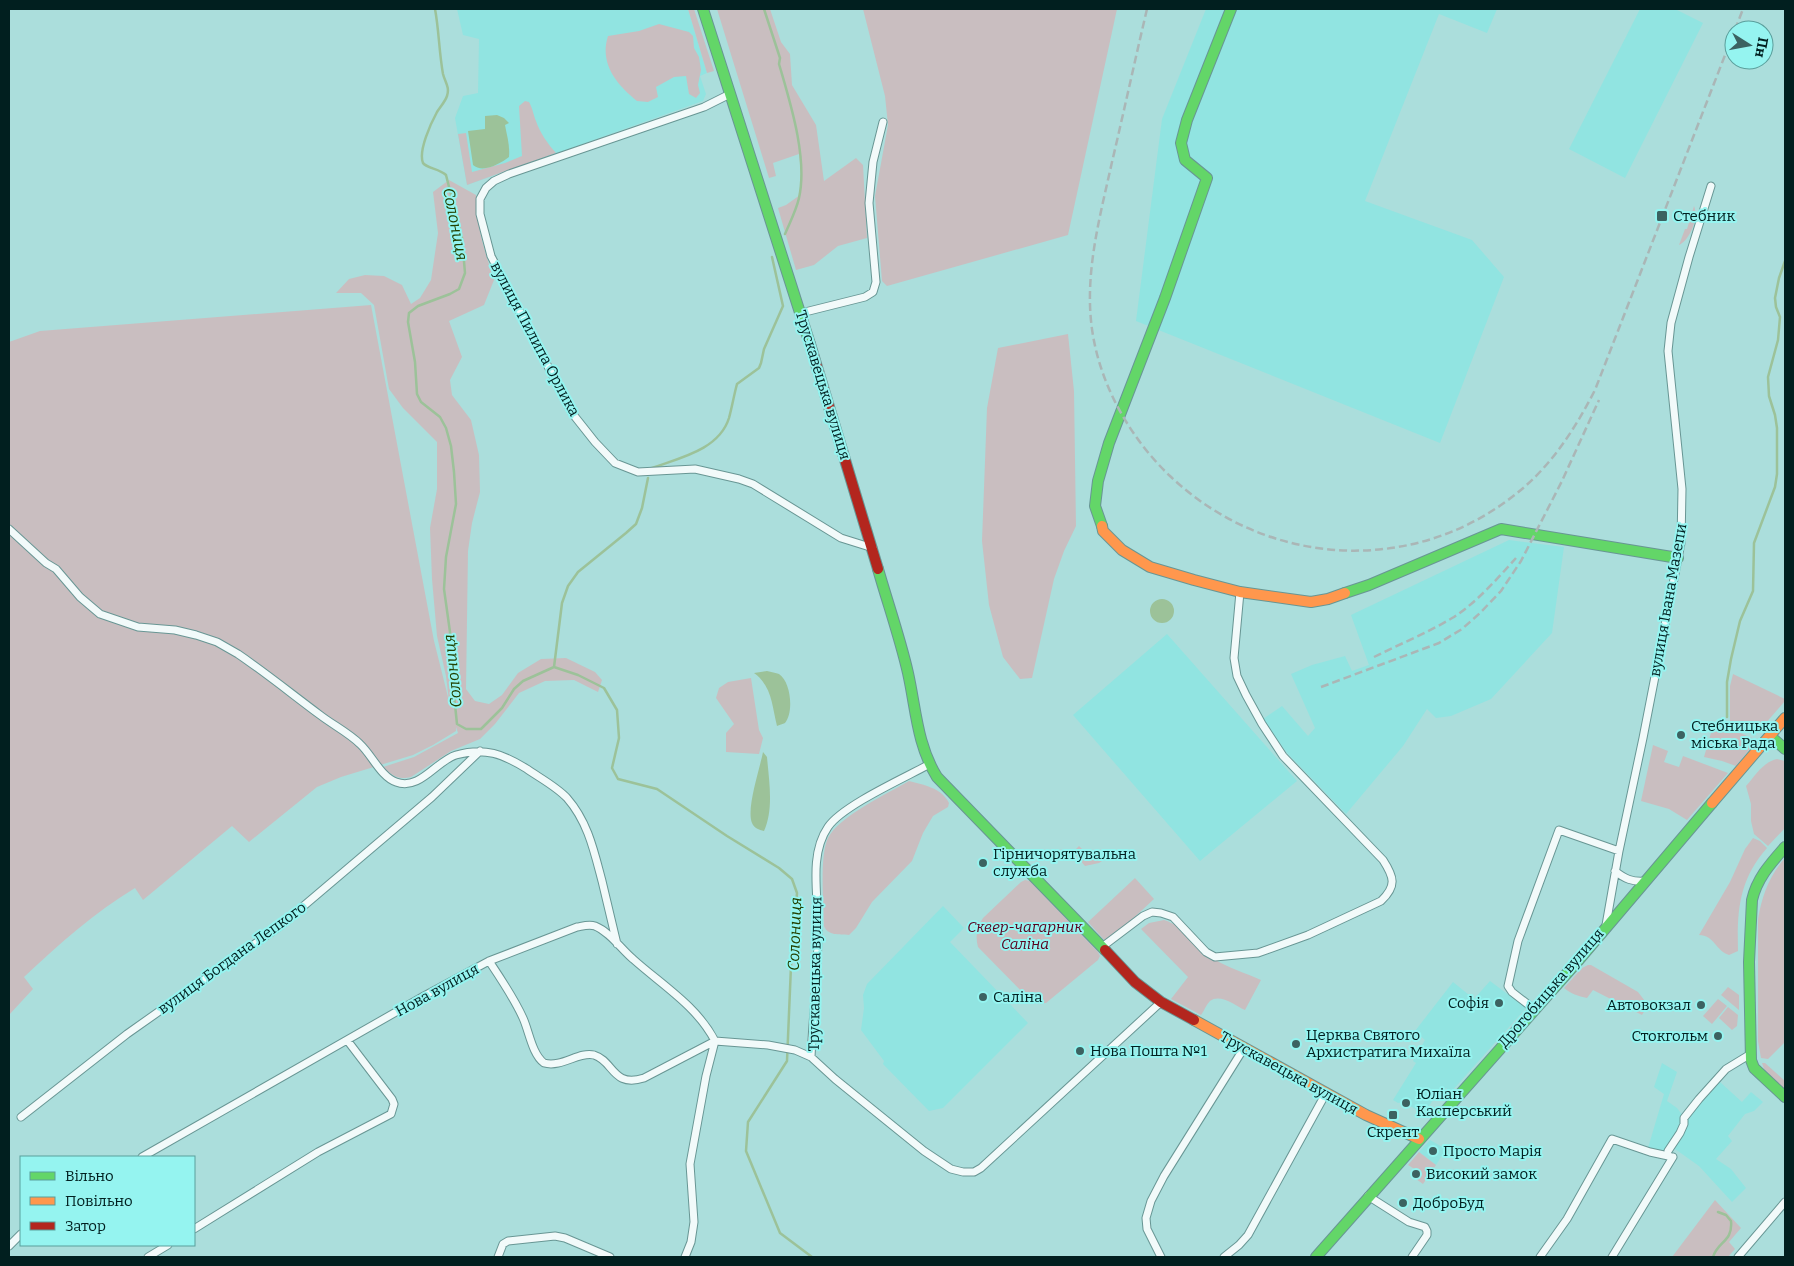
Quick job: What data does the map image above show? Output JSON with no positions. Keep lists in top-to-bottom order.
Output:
{
  "streets": {
    "street": [
      "вулиця Пилипа Орлика",
      "Трускавецька вулиця",
      "вулиця Івана Мазепи",
      "вулиця Богдана Лепкого",
      "Дрогобицька вулиця",
      "Нова вулиця"
    ]
  },
  "crossings": [
    ["вулиця Пилипа Орлика", "Трускавецька вулиця"],
    ["Трускавецька вулиця", "Дрогобицька вулиця"],
    ["вулиця Івана Мазепи", "Дрогобицька вулиця"]
  ],
  "water": ["Солониця"],
  "parks": ["Сквер-чагарник Саліна"],
  "places": {
    "transit": ["Стебник", "Скрент"],
    "other": [
      "Стебницька міська Рада",
      "Гірничорятувальна служба",
      "Саліна",
      "Софія",
      "Автовокзал",
      "Стокгольм",
      "Церква Святого Архистратига Михаїла",
      "Нова Пошта №1",
      "Юліан Касперський",
      "Просто Марія",
      "Високий замок",
      "ДоброБуд"
    ]
  },
  "legend": ["Вільно", "Повільно", "Затор"],
  "north": "right"
}
